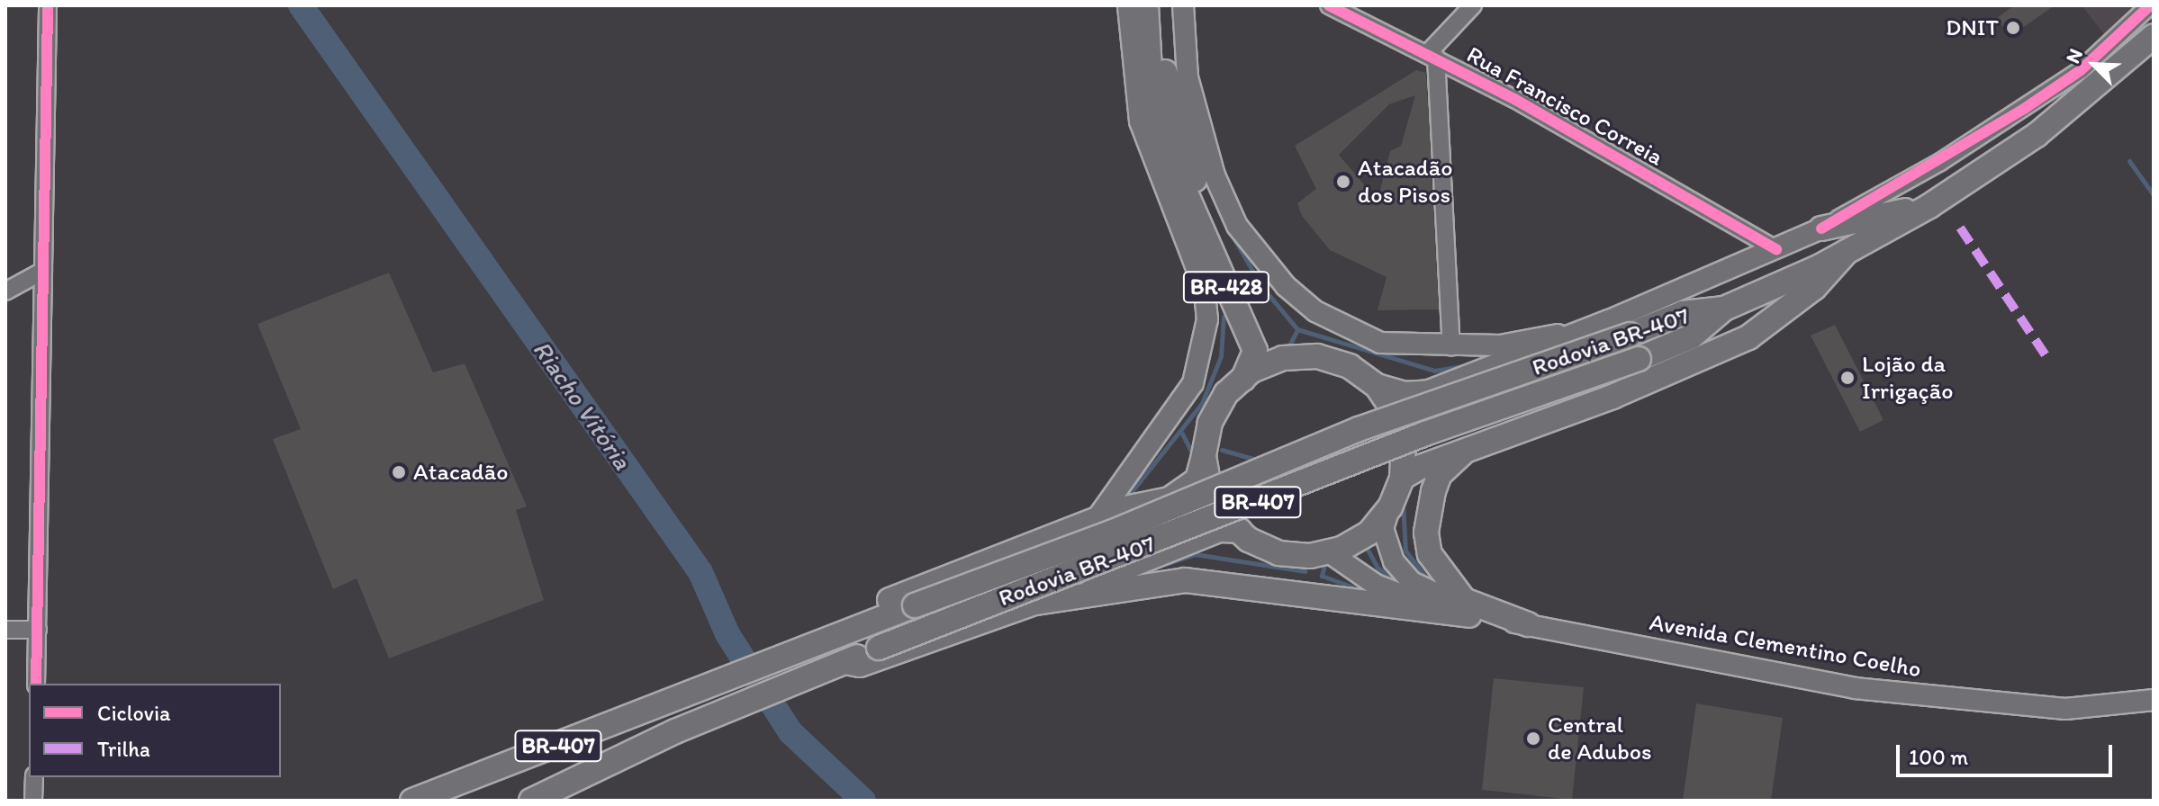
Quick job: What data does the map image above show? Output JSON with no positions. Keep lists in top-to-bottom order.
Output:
{
  "streets": {
    "highway": ["BR-428", "Rodovia BR-407", "BR-407"],
    "main road": ["Avenida Clementino Coelho"],
    "street": ["Rua Francisco Correia"]
  },
  "crossings": [
    ["BR-428", "BR-407"],
    ["BR-428", "Avenida Clementino Coelho"],
    ["Rodovia BR-407", "BR-407"],
    ["BR-407", "Avenida Clementino Coelho"]
  ],
  "water": ["Riacho Vitória"],
  "places": [
    "DNIT",
    "Atacadão dos Pisos",
    "Lojão da Irrigação",
    "Atacadão",
    "Central de Adubos"
  ],
  "legend": ["Ciclovia", "Trilha"],
  "scale_bar": "100 m",
  "north": "top left"
}
